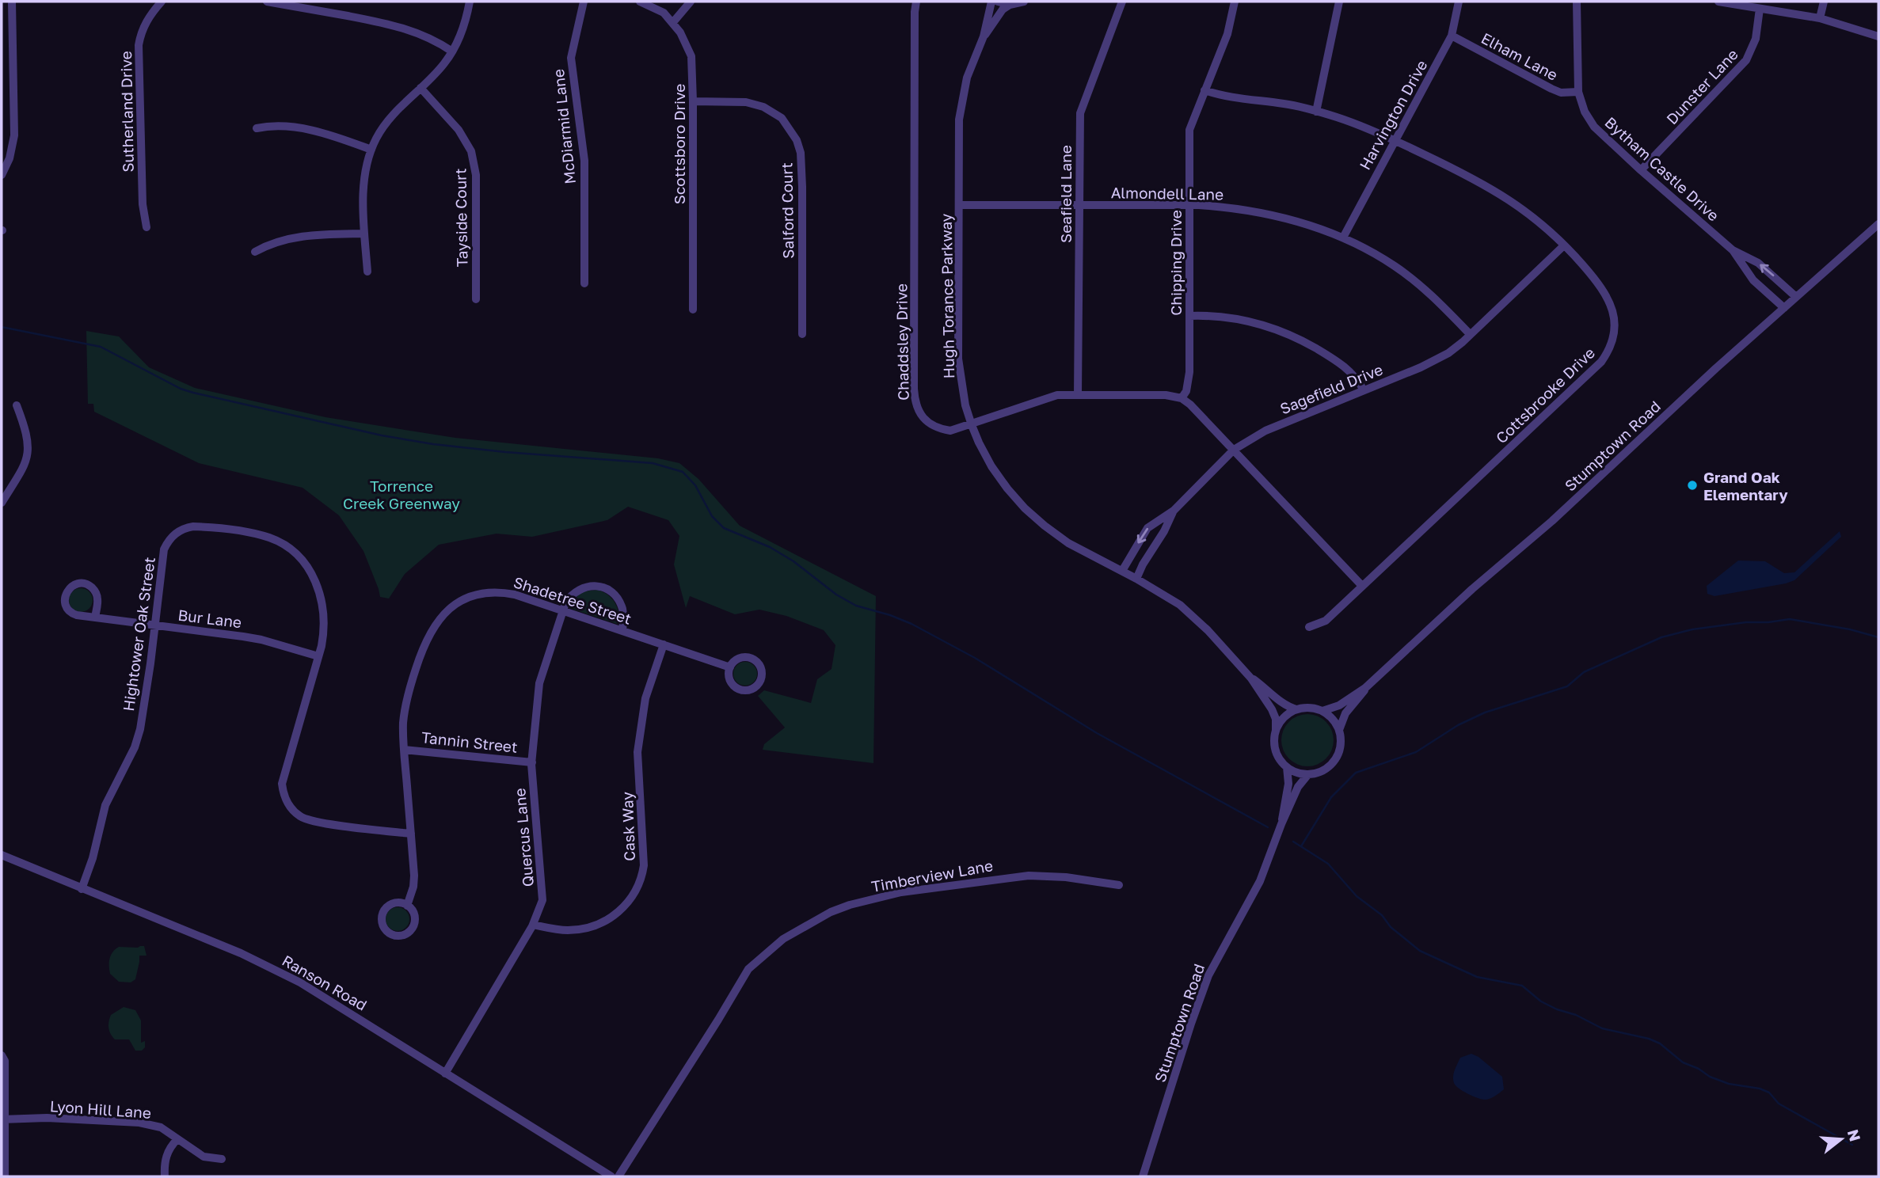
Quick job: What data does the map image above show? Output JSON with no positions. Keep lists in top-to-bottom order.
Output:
{
  "streets": {
    "street": [
      "Elham Lane",
      "Dunster Lane",
      "Sutherland Drive",
      "Harvington Drive",
      "McDiarmid Lane",
      "Scottsboro Drive",
      "Bytham Castle Drive",
      "Almondell Lane",
      "Seafield Lane",
      "Salford Court",
      "Tayside Court",
      "Chipping Drive",
      "Hugh Torance Parkway",
      "Chaddsley Drive",
      "Sagefield Drive",
      "Cottsbrooke Drive",
      "Stumptown Road",
      "Shadetree Street",
      "Bur Lane",
      "Hightower Oak Street",
      "Tannin Street",
      "Cask Way",
      "Quercus Lane",
      "Timberview Lane",
      "Ranson Road",
      "Lyon Hill Lane"
    ]
  },
  "crossings": [
    ["Elham Lane", "Harvington Drive"],
    ["Elham Lane", "Bytham Castle Drive"],
    ["Dunster Lane", "Bytham Castle Drive"],
    ["Harvington Drive", "Almondell Lane"],
    ["Harvington Drive", "Cottsbrooke Drive"],
    ["Scottsboro Drive", "Salford Court"],
    ["Bytham Castle Drive", "Stumptown Road"],
    ["Almondell Lane", "Seafield Lane"],
    ["Almondell Lane", "Chipping Drive"],
    ["Almondell Lane", "Hugh Torance Parkway"],
    ["Almondell Lane", "Sagefield Drive"],
    ["Seafield Lane", "Chaddsley Drive"],
    ["Chipping Drive", "Chaddsley Drive"],
    ["Chipping Drive", "Cottsbrooke Drive"],
    ["Hugh Torance Parkway", "Chaddsley Drive"],
    ["Hugh Torance Parkway", "Sagefield Drive"],
    ["Hugh Torance Parkway", "Stumptown Road"],
    ["Sagefield Drive", "Cottsbrooke Drive"],
    ["Shadetree Street", "Hightower Oak Street"],
    ["Shadetree Street", "Tannin Street"],
    ["Shadetree Street", "Cask Way"],
    ["Shadetree Street", "Quercus Lane"],
    ["Bur Lane", "Hightower Oak Street"],
    ["Hightower Oak Street", "Ranson Road"],
    ["Tannin Street", "Quercus Lane"],
    ["Cask Way", "Quercus Lane"],
    ["Quercus Lane", "Ranson Road"]
  ],
  "parks": ["Torrence Creek Greenway"],
  "places": ["Grand Oak Elementary"],
  "north": "right"
}
